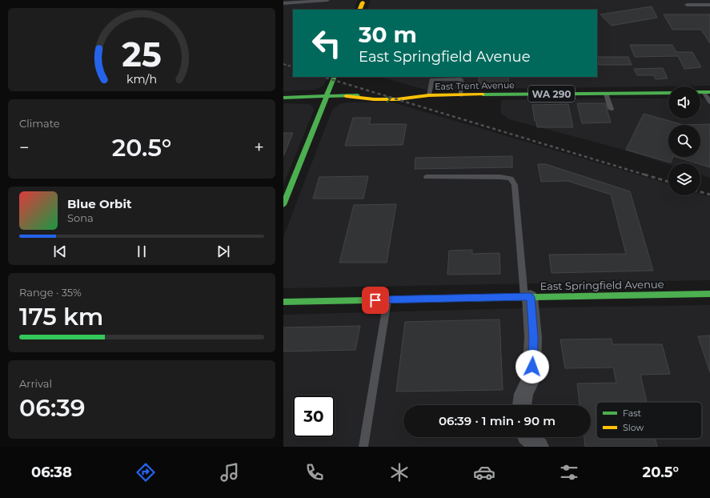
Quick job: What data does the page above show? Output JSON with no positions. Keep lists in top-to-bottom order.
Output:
{
  "streets": {
    "main road": ["East Trent Avenue", "WA 290", "East Springfield Avenue"]
  },
  "legend": ["Fast", "Slow"],
  "page": {
    "turn": ["30 m", "East Springfield Avenue"],
    "tile": [
      "Climate",
      ["Range · 35%", "175 km"],
      ["Arrival", "06:39"]
    ],
    "heat": ["−", "20.5°", "+"],
    "song": ["Blue Orbit", "Sona"],
    "limit": "30",
    "trip": "06:39 · 1 min · 90 m",
    "tabs": ["06:38", "20.5°"],
    "gauge": ["25", "km/h"]
  }
}
